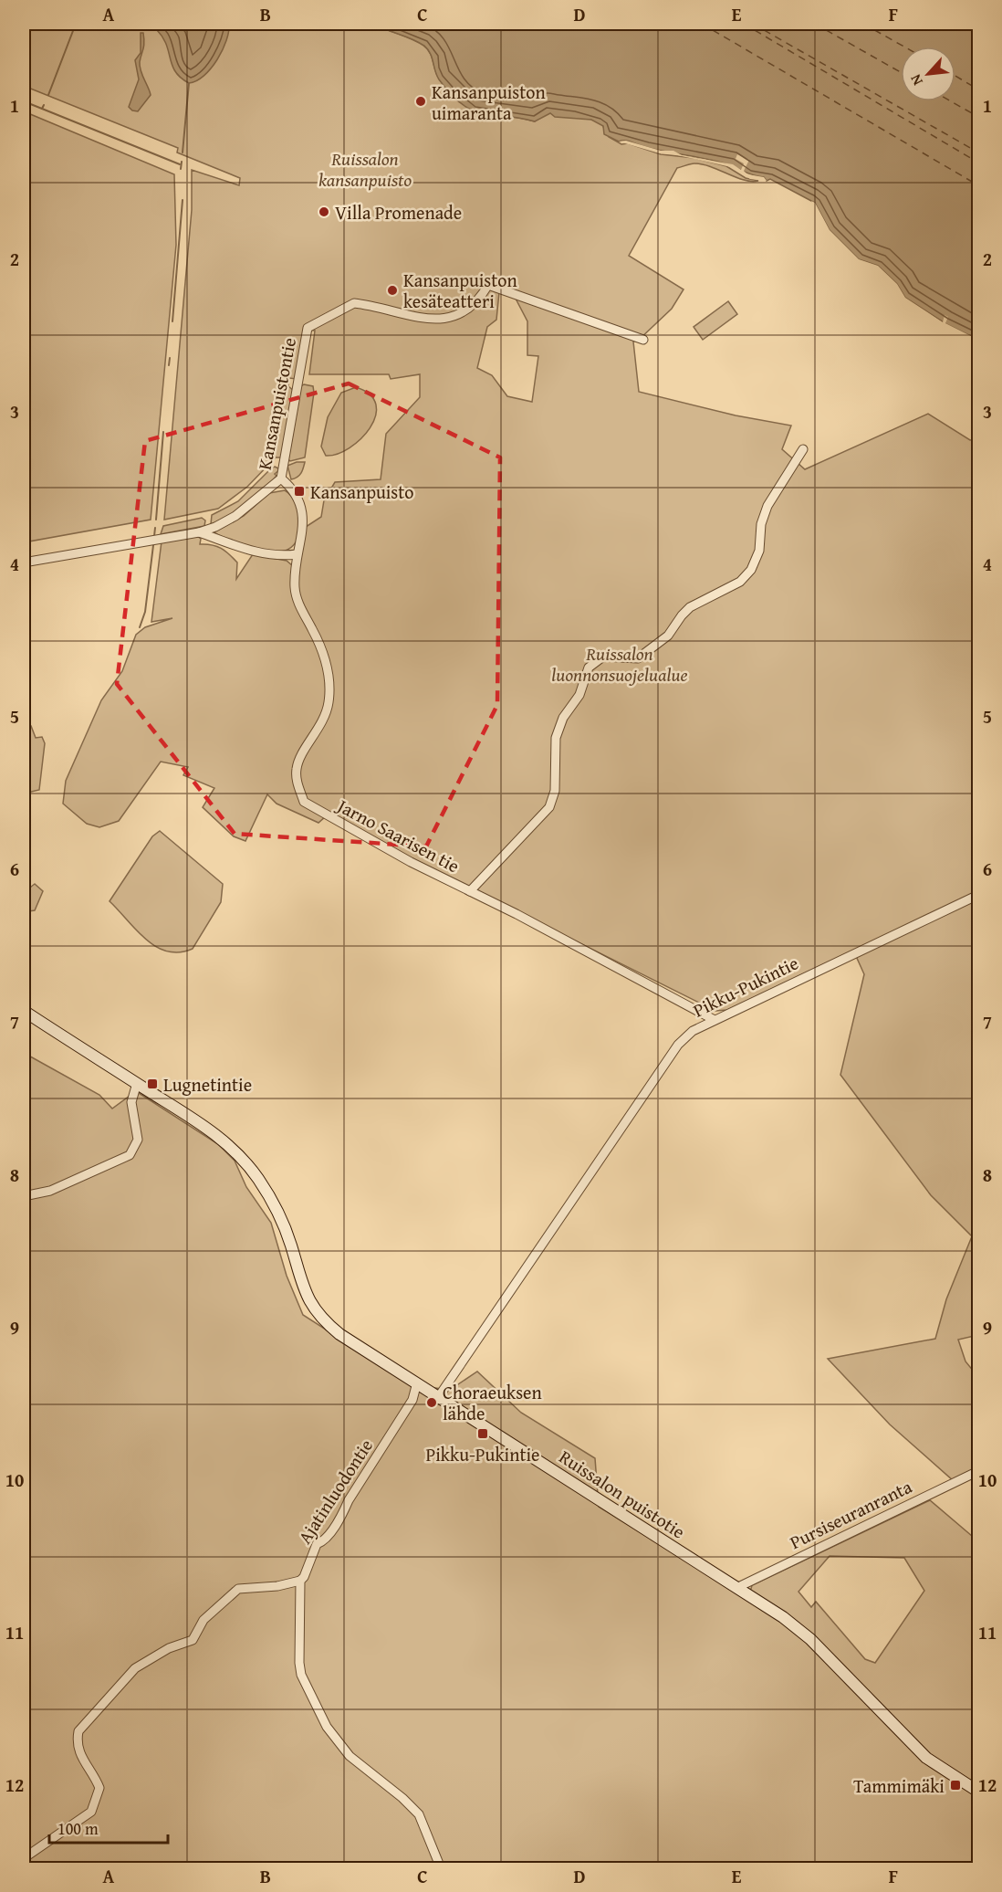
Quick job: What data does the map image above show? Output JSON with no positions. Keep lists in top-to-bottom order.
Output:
{
  "streets": {
    "street": [
      "Kansanpuistontie",
      "Jarno Saarisen tie",
      "Pikku-Pukintie",
      "Ajatinluodontie",
      "Ruissalon puistotie",
      "Pursiseuranranta"
    ]
  },
  "crossings": [
    ["Kansanpuistontie", "Jarno Saarisen tie"],
    ["Jarno Saarisen tie", "Pikku-Pukintie"],
    ["Pikku-Pukintie", "Ruissalon puistotie"],
    ["Ajatinluodontie", "Ruissalon puistotie"],
    ["Ruissalon puistotie", "Pursiseuranranta"]
  ],
  "parks": ["Ruissalon kansanpuisto", "Ruissalon luonnonsuojelualue"],
  "places": {
    "other": [
      "Kansanpuiston uimaranta",
      "Villa Promenade",
      "Kansanpuiston kesäteatteri",
      "Choraeuksen lähde"
    ],
    "transit": [
      "Kansanpuisto",
      "Lugnetintie",
      "Pikku-Pukintie",
      "Tammimäki"
    ]
  },
  "scale_bar": "100 m",
  "north": "bottom left",
  "grid": {
    "columns": [
      "A",
      "B",
      "C",
      "D",
      "E",
      "F"
    ],
    "rows": [
      "1",
      "2",
      "3",
      "4",
      "5",
      "6",
      "7",
      "8",
      "9",
      "10",
      "11",
      "12"
    ]
  }
}
